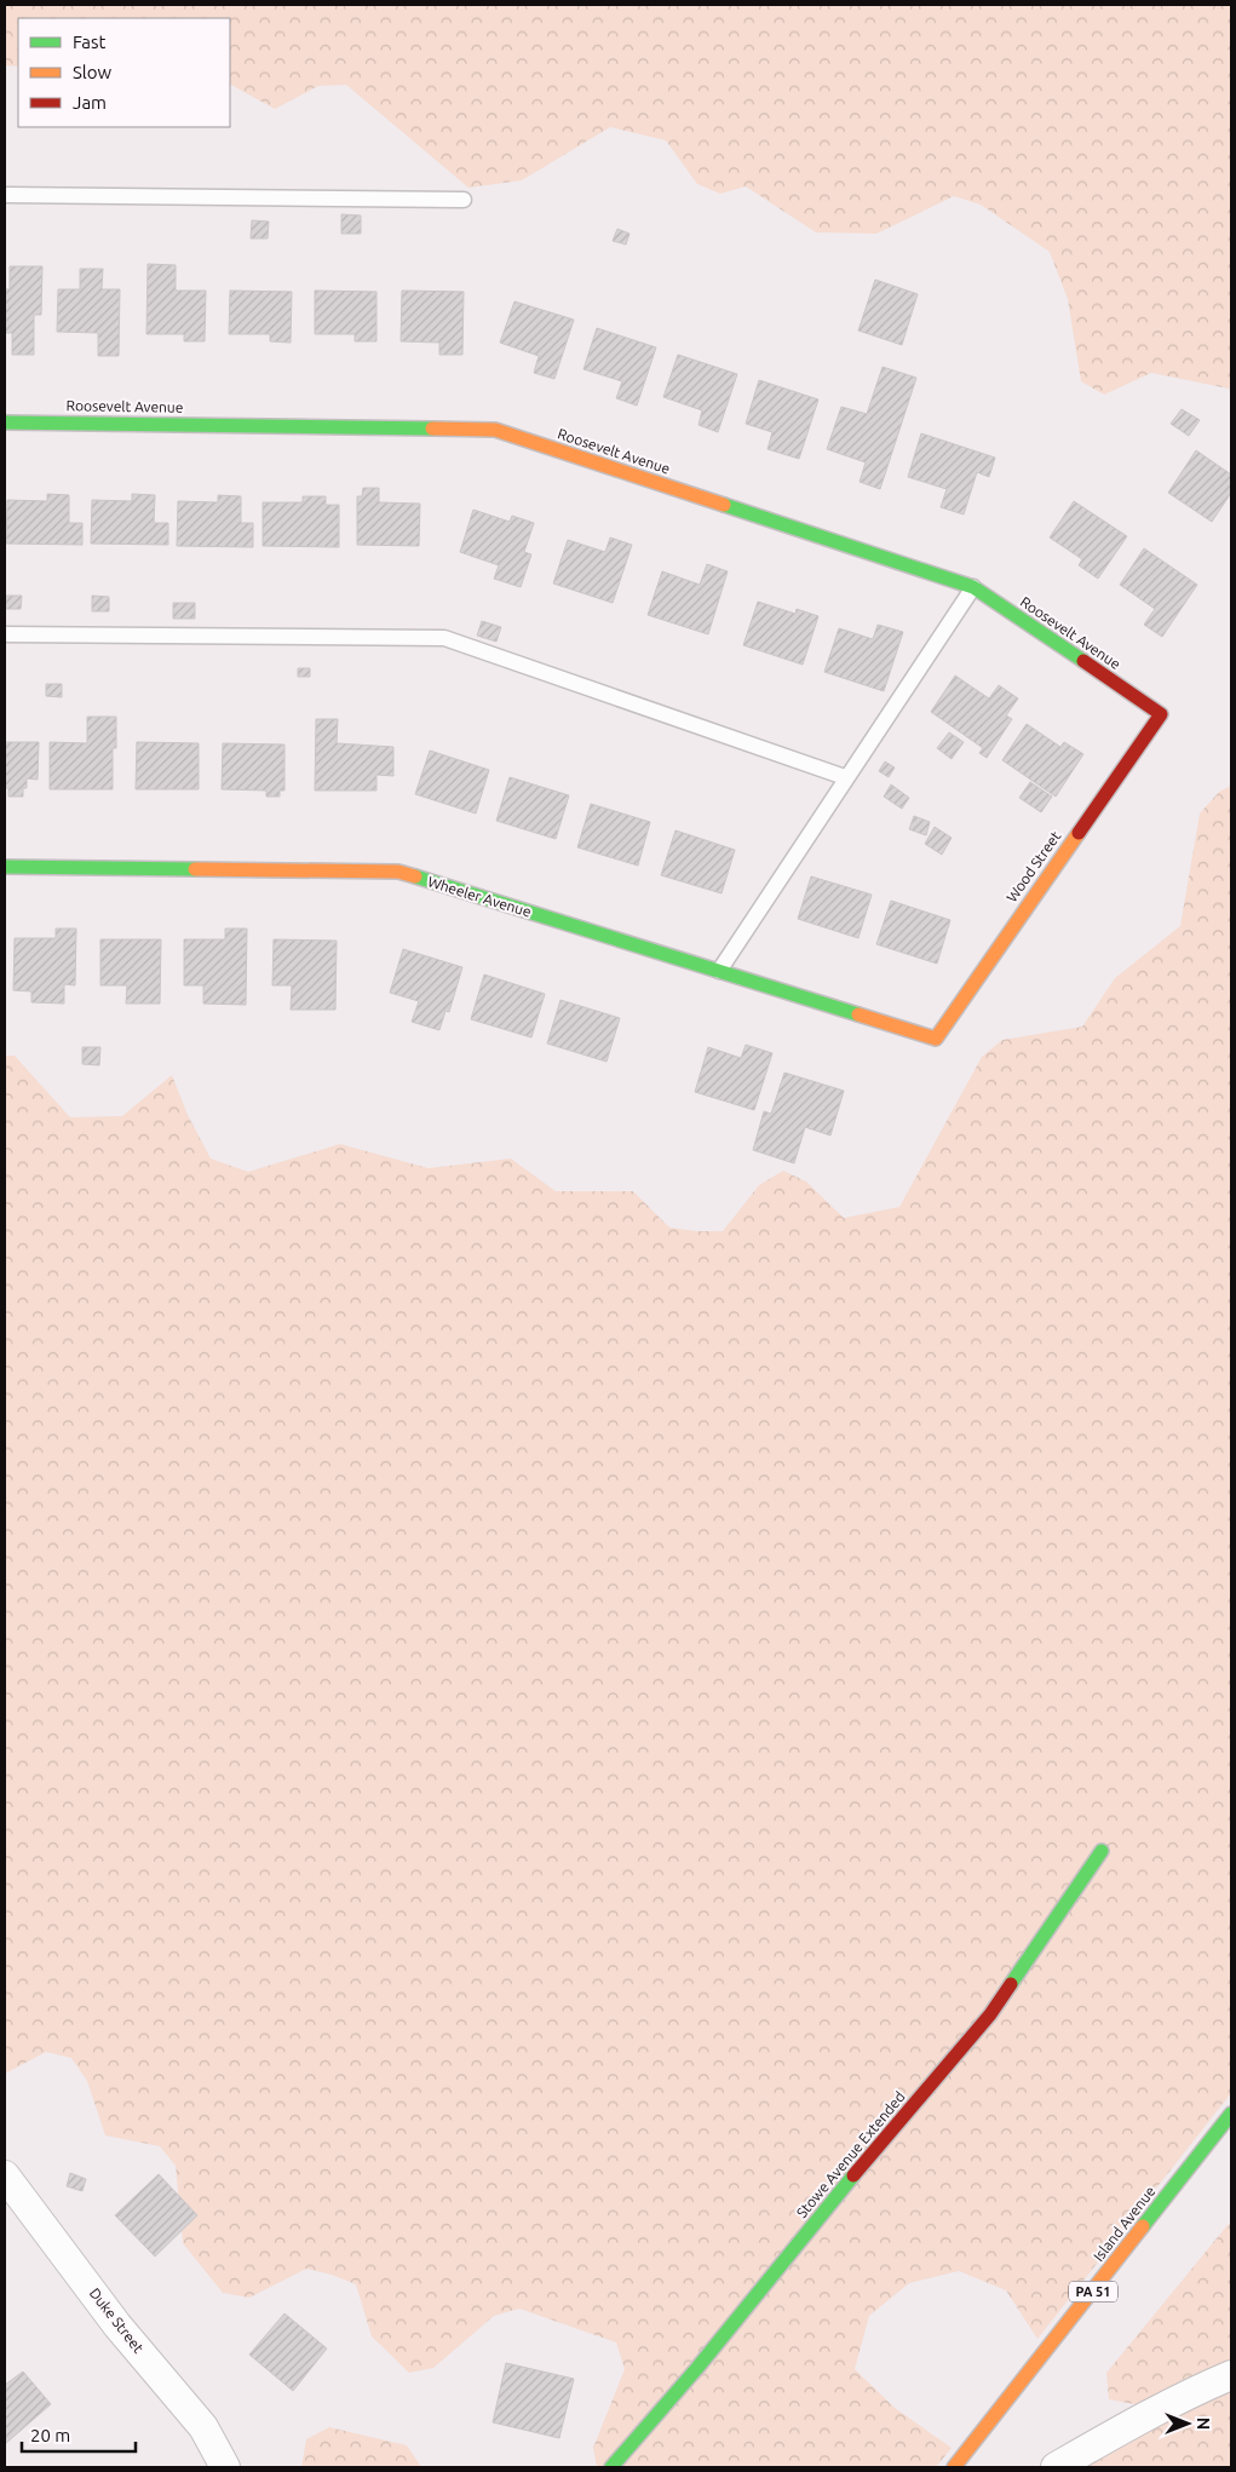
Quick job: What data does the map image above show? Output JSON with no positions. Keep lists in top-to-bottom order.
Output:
{
  "streets": {
    "street": [
      "Roosevelt Avenue",
      "Wood Street",
      "Wheeler Avenue",
      "Stowe Avenue Extended",
      "Island Avenue",
      "PA 51",
      "Duke Street"
    ]
  },
  "crossings": [
    ["Roosevelt Avenue", "Wood Street"],
    ["Wood Street", "Wheeler Avenue"]
  ],
  "legend": ["Fast", "Slow", "Jam"],
  "scale_bar": "20 m",
  "north": "right"
}
